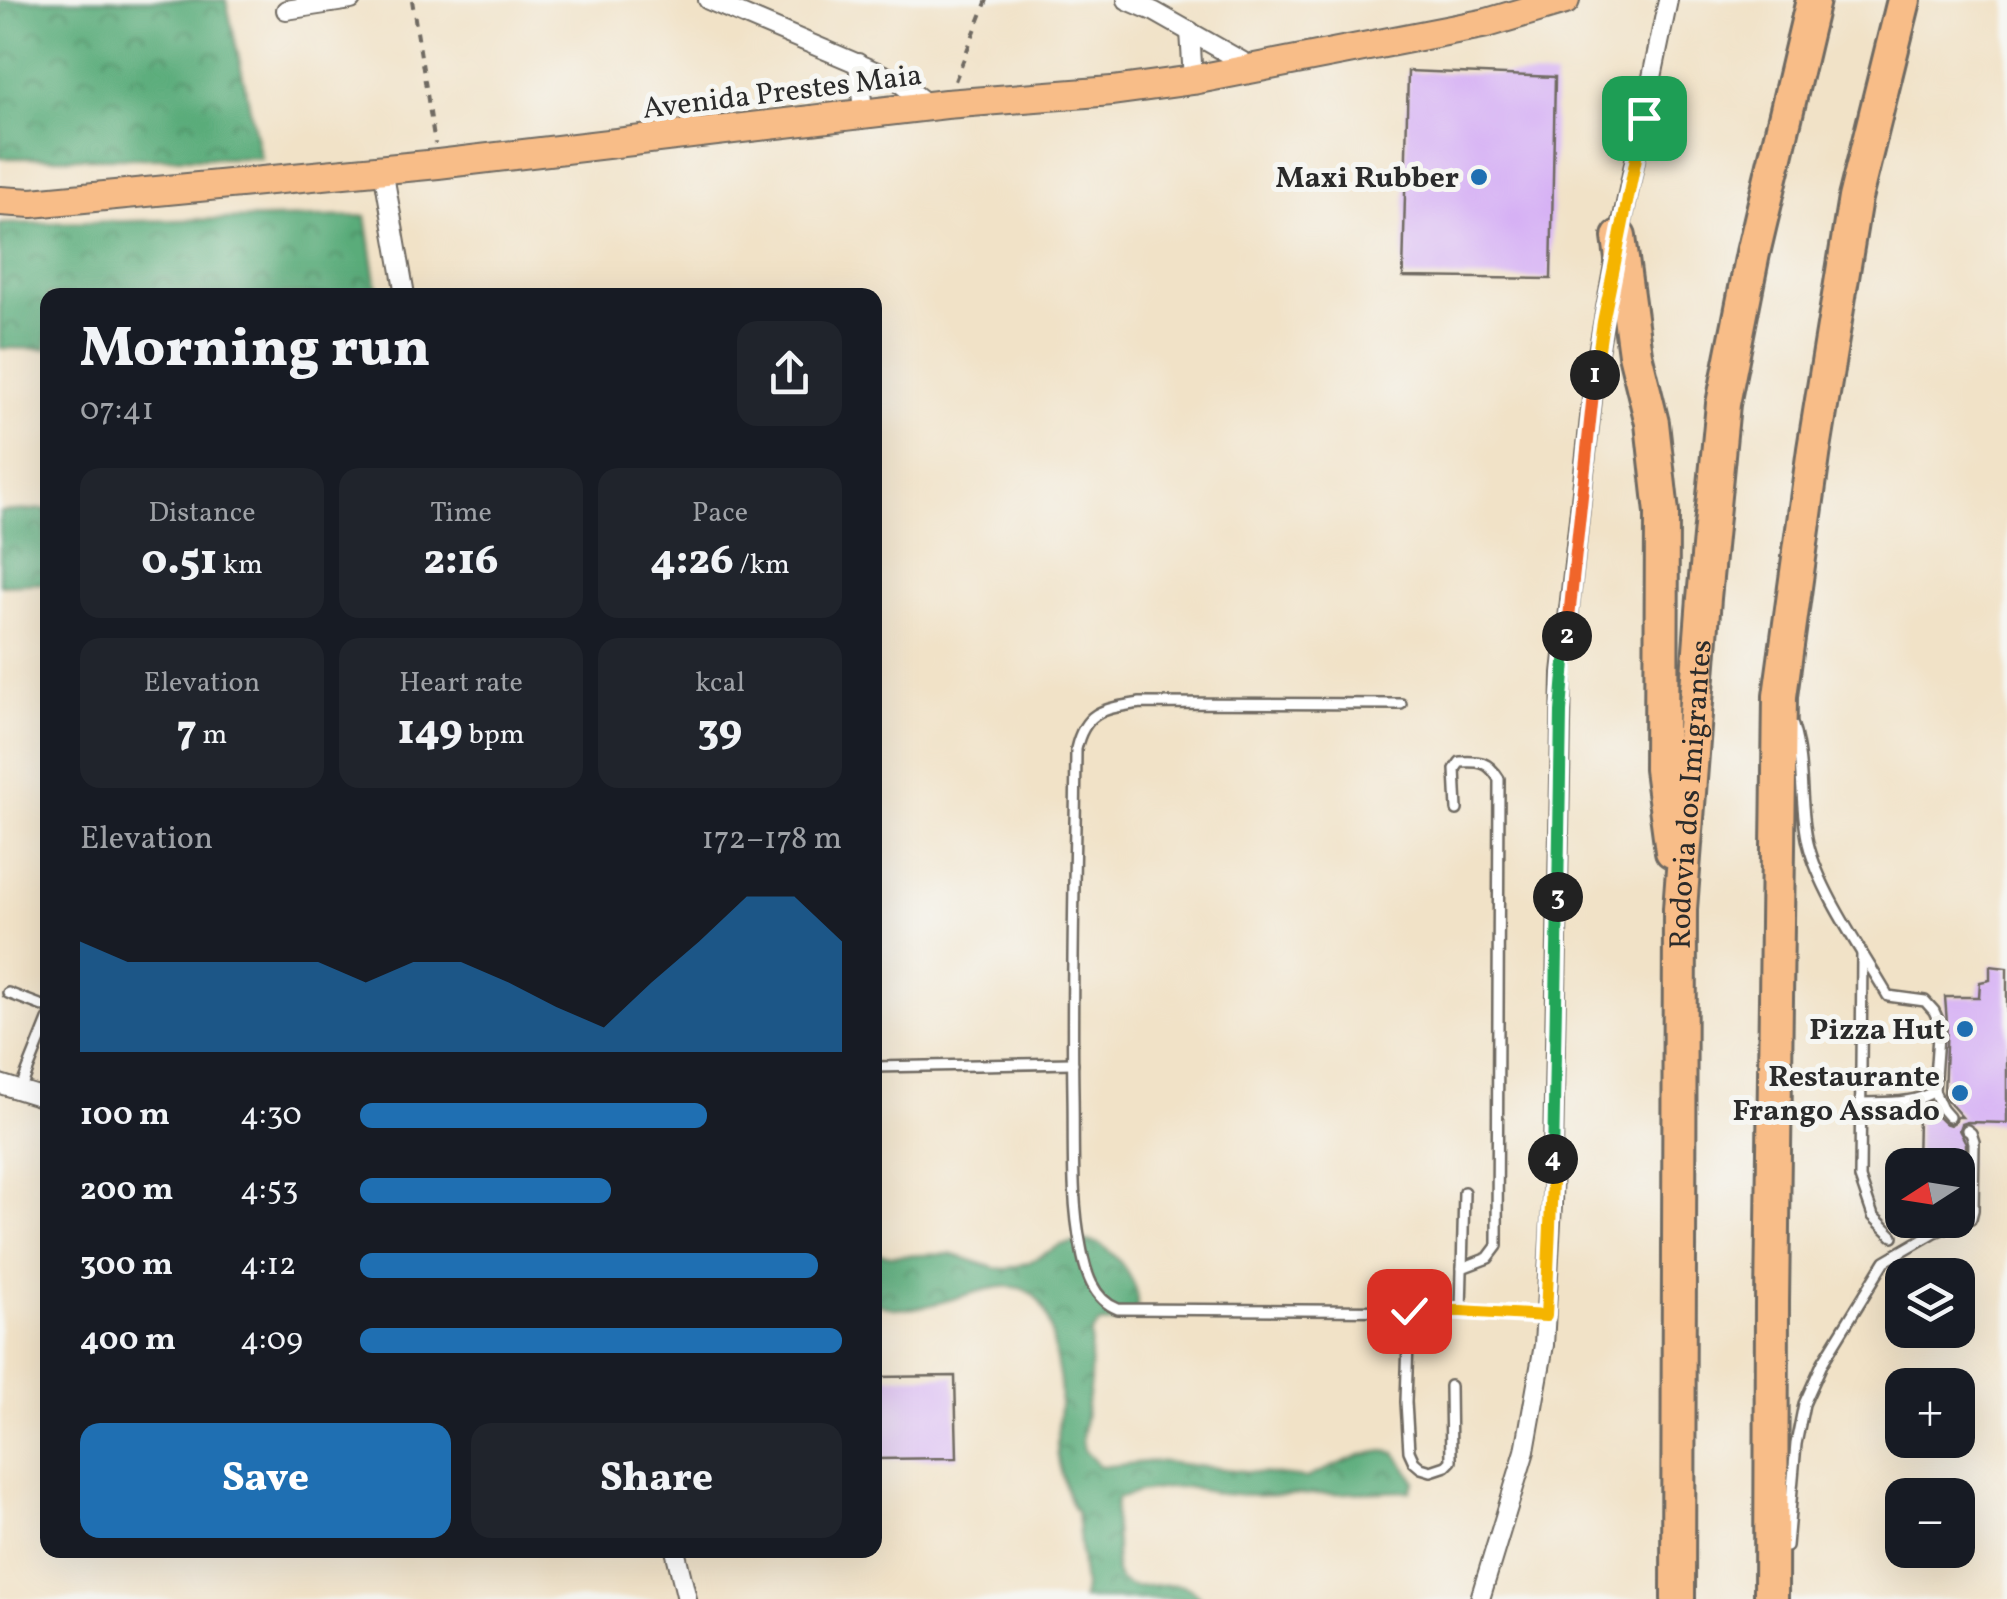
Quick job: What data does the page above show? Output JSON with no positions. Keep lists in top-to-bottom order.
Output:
{
  "streets": {
    "highway": ["Rodovia dos Imigrantes"],
    "main road": ["Avenida Prestes Maia"]
  },
  "places": ["Maxi Rubber", "Pizza Hut", "Restaurante Frango Assado"],
  "north": "left",
  "page": {
    "heading": ["Morning run", "07:41"],
    "pins": [
      "1",
      "2",
      "3",
      "4"
    ],
    "stats": [
      ["Distance", "0.51 km"],
      ["Time", "2:16"],
      ["Pace", "4:26 /km"],
      ["Elevation", "7 m"],
      ["Heart rate", "149 bpm"],
      ["kcal", "39"]
    ],
    "chart": ["Elevation", "172–178 m"],
    "list": [
      {
        "name": "100 m",
        "note": "4:30"
      },
      {
        "name": "200 m",
        "note": "4:53"
      },
      {
        "name": "300 m",
        "note": "4:12"
      },
      {
        "name": "400 m",
        "note": "4:09"
      }
    ],
    "map_buttons": ["+", "−"],
    "buttons": ["Save", "Share"]
  }
}
